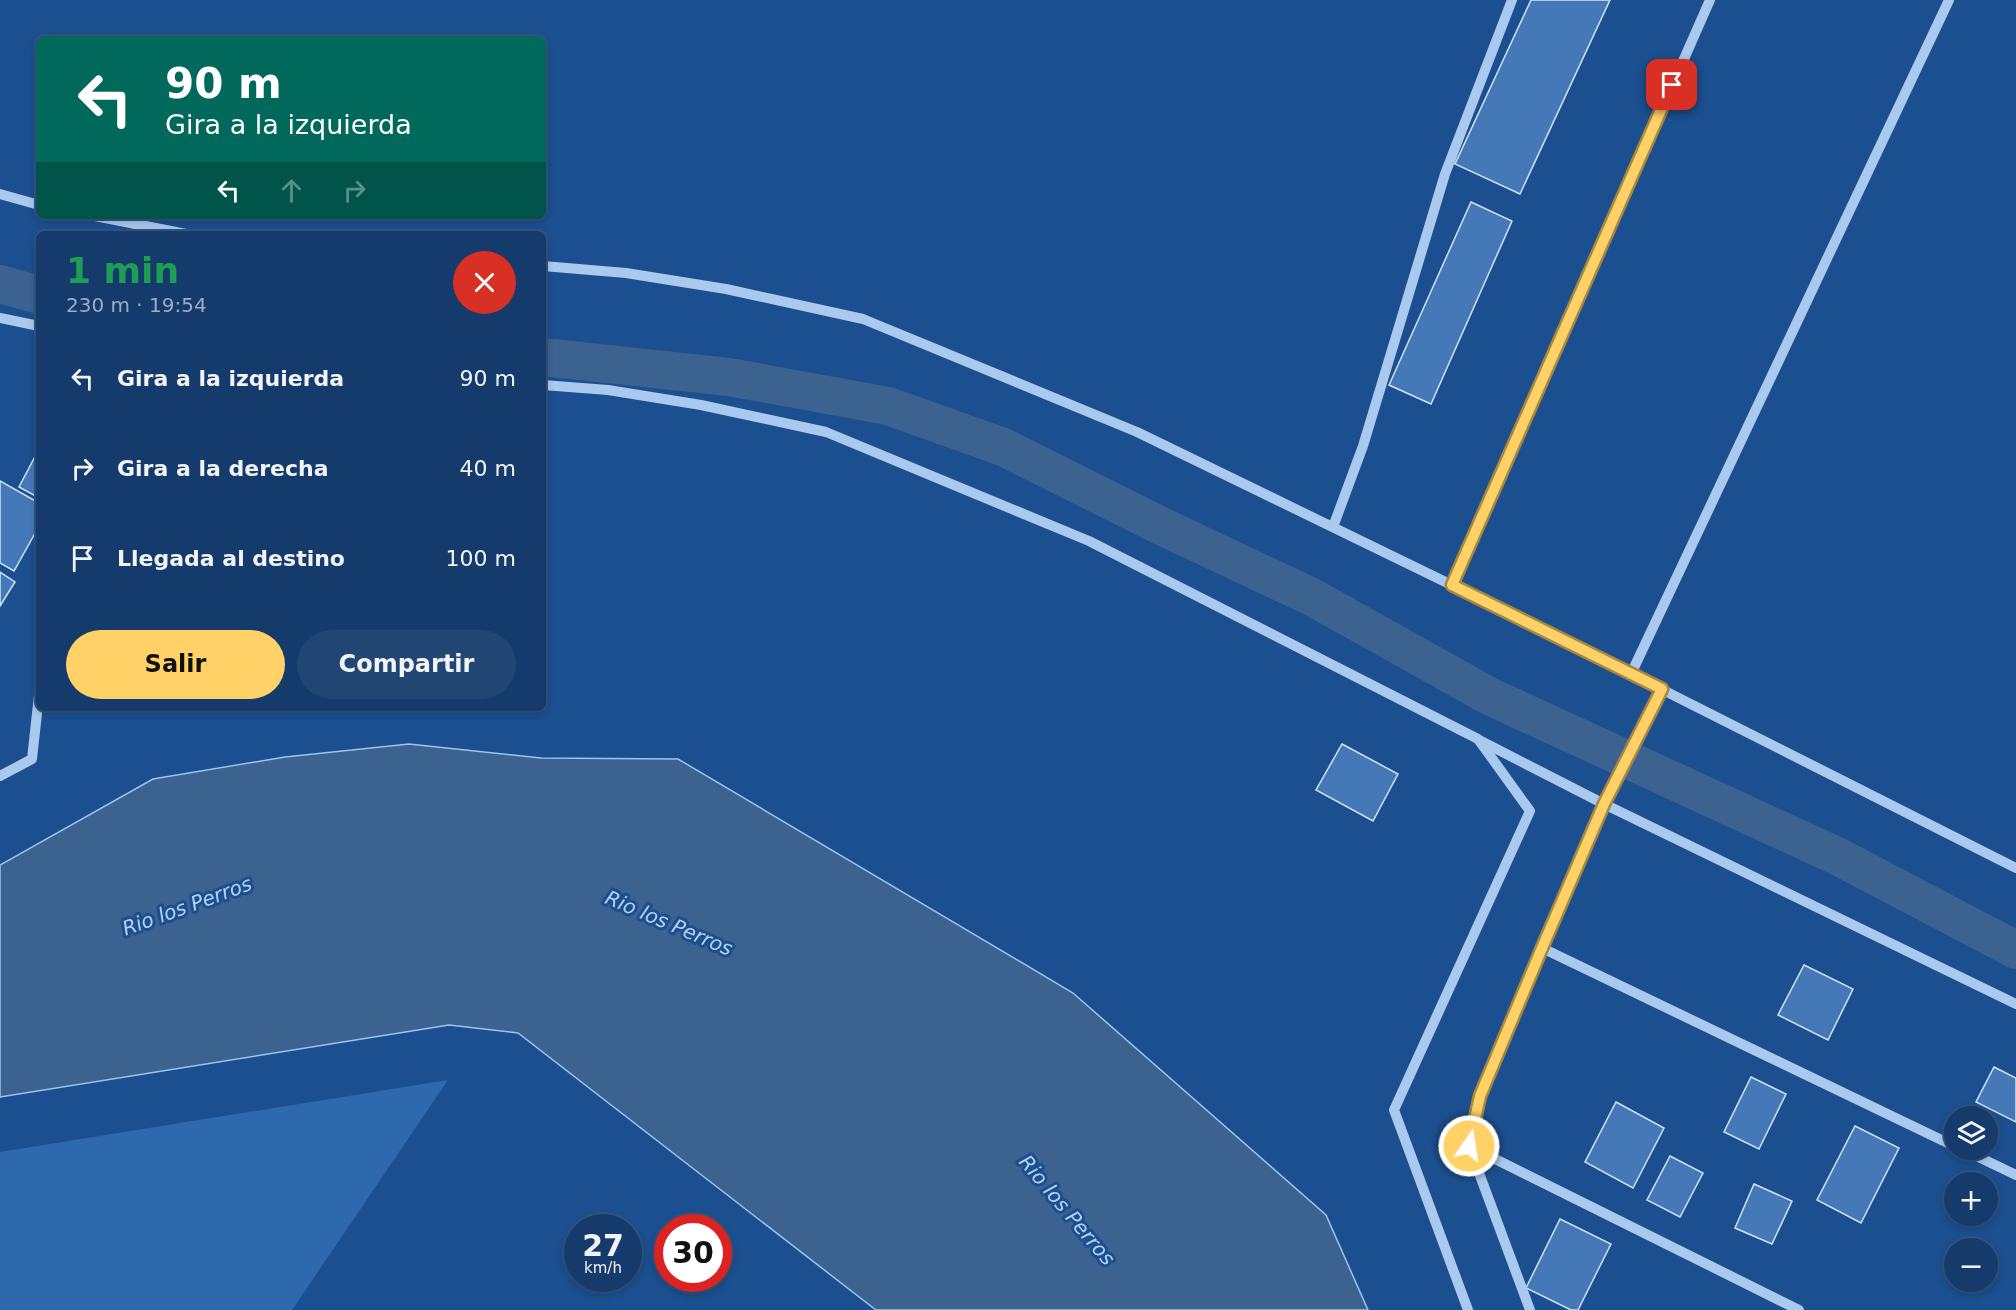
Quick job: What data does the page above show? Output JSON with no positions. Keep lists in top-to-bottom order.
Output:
{
  "water": ["Rio los Perros"],
  "page": {
    "turn": ["90 m", "Gira a la izquierda"],
    "heading": ["1 min", "230 m · 19:54"],
    "list": [
      {
        "name": "Gira a la izquierda",
        "value": "90 m"
      },
      {
        "name": "Gira a la derecha",
        "value": "40 m"
      },
      {
        "name": "Llegada al destino",
        "value": "100 m"
      }
    ],
    "buttons": ["Salir", "Compartir"],
    "map_buttons": ["+", "−"],
    "speed": "27 km/h",
    "limit": "30"
  }
}
